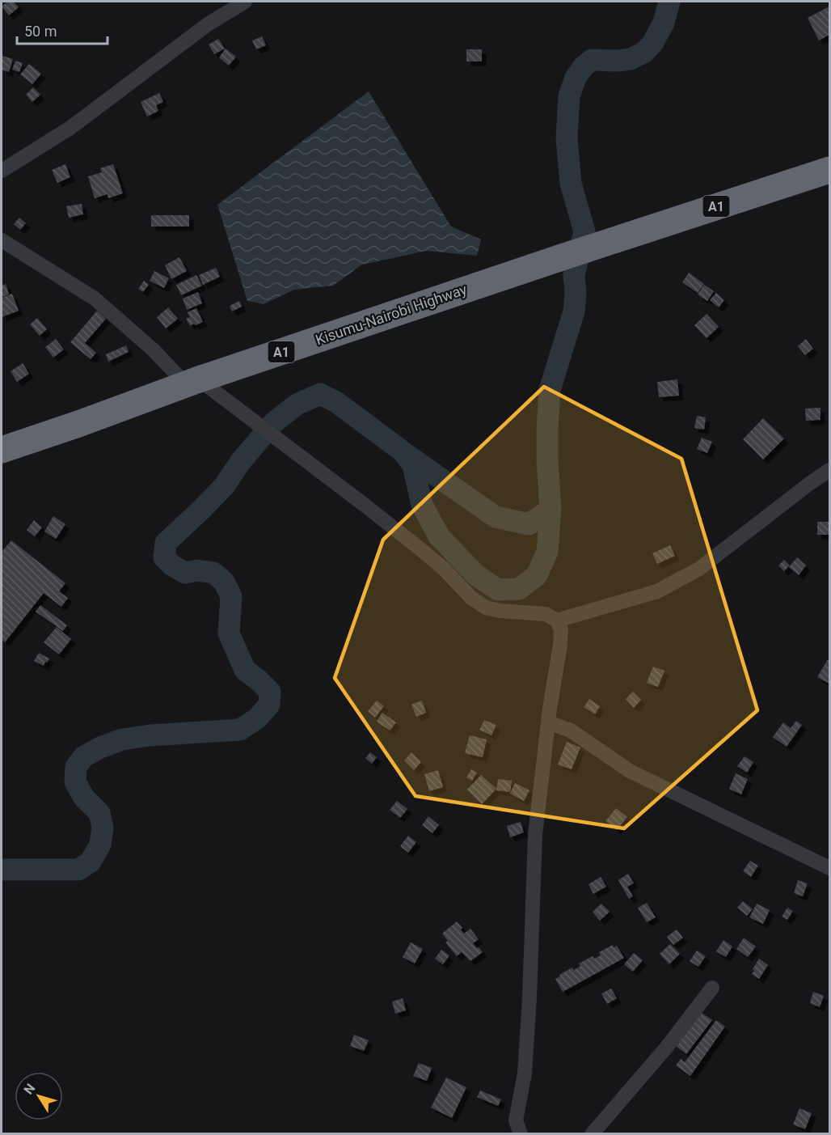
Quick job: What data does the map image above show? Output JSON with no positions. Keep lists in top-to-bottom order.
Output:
{
  "streets": {
    "highway": ["A1", "Kisumu-Nairobi Highway"]
  },
  "scale_bar": "50 m",
  "north": "top left"
}
